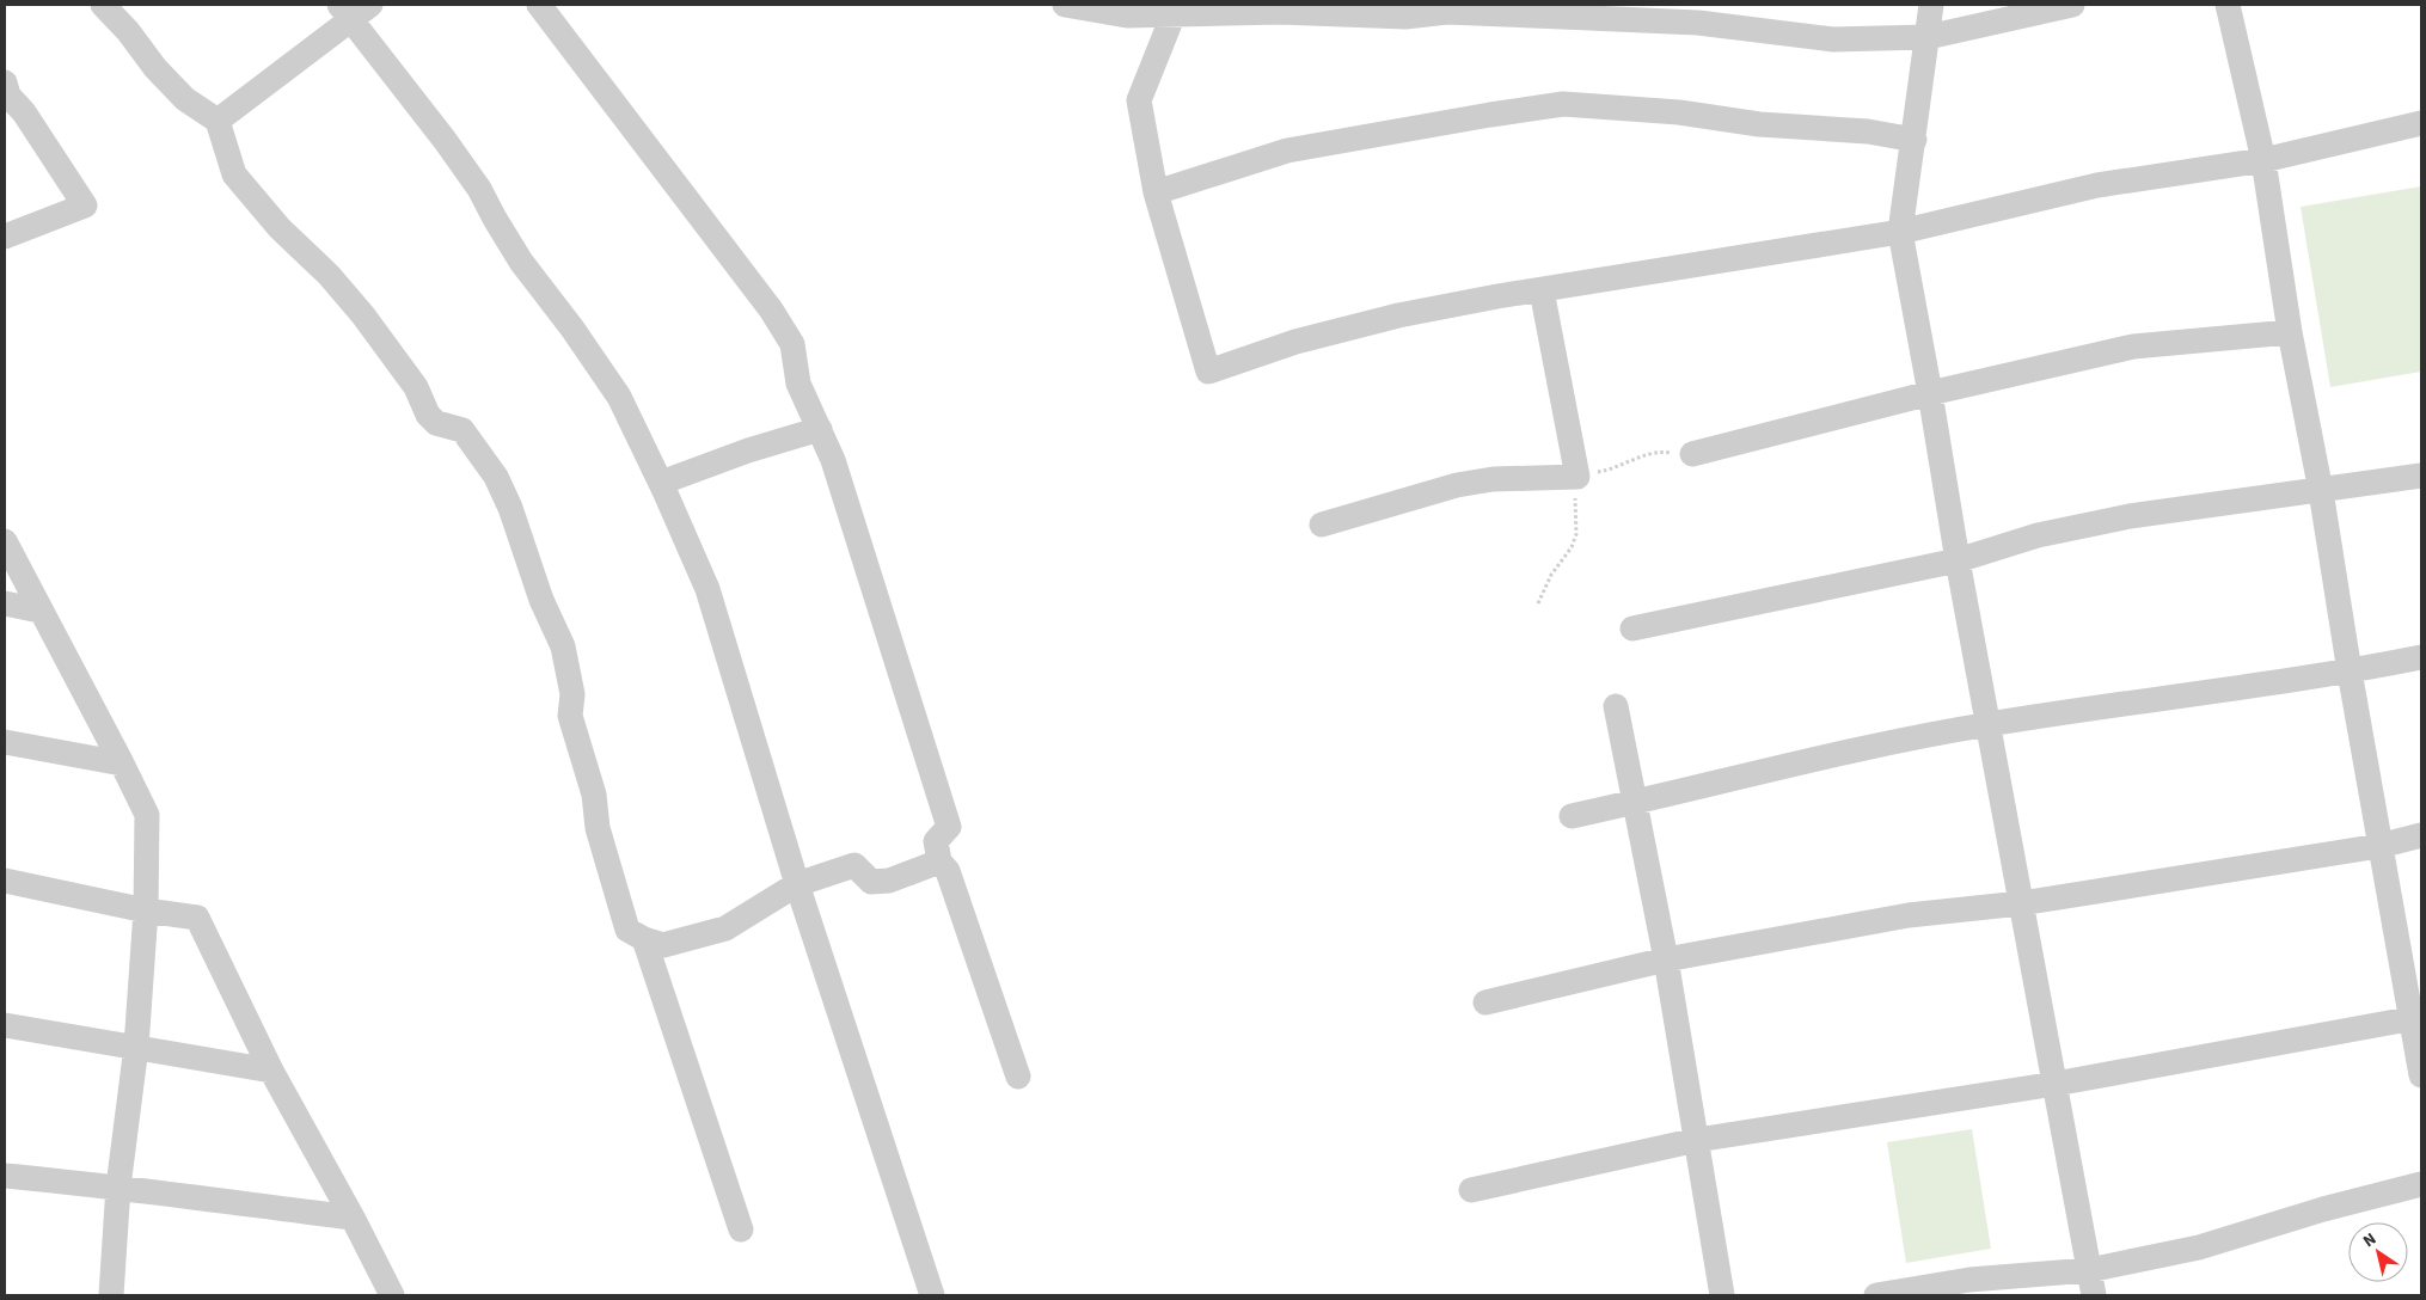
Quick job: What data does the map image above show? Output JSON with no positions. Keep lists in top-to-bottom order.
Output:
{
  "north": "top left"
}
